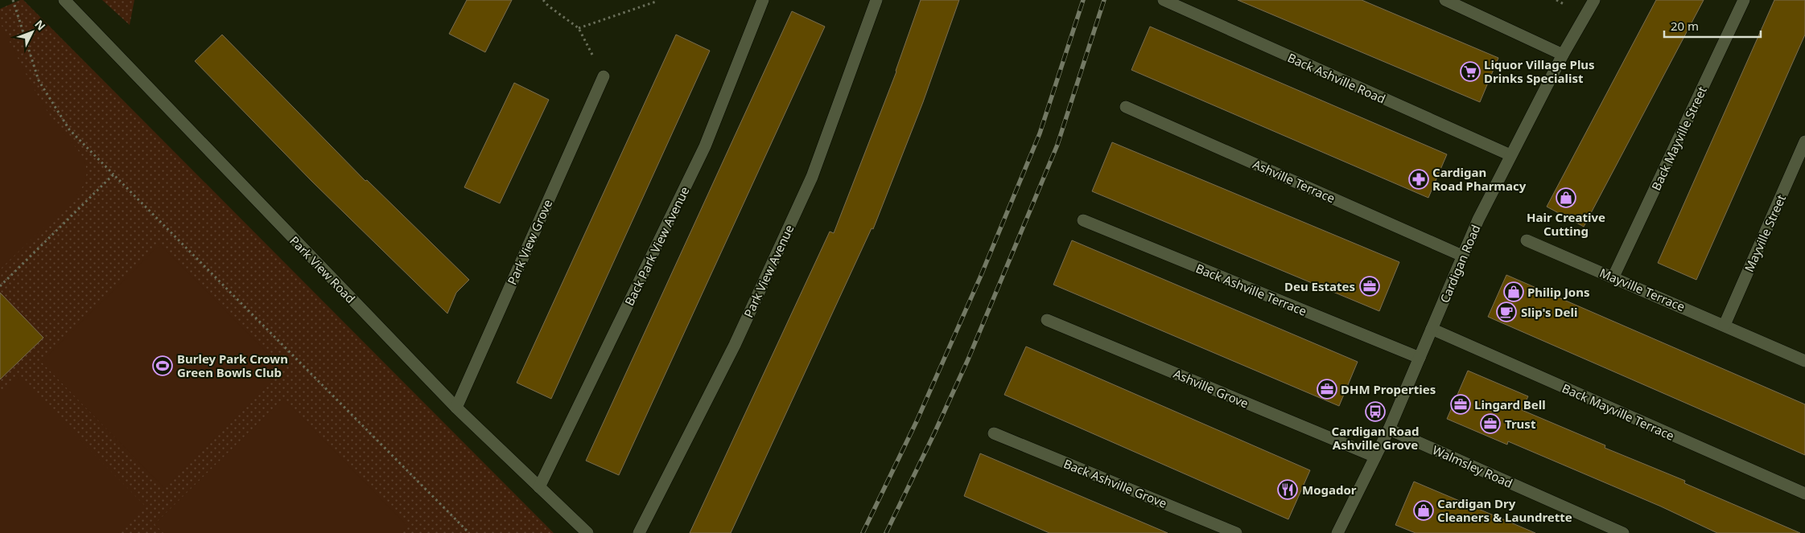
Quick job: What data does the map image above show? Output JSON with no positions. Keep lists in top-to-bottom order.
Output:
{
  "streets": {
    "street": [
      "Back Ashville Road",
      "Back Mayville Street",
      "Ashville Terrace",
      "Mayville Street",
      "Park View Grove",
      "Back Park View Avenue",
      "Cardigan Road",
      "Park View Road",
      "Park View Avenue",
      "Back Ashville Terrace",
      "Mayville Terrace",
      "Ashville Grove",
      "Back Mayville Terrace",
      "Walmsley Road",
      "Back Ashville Grove"
    ]
  },
  "crossings": [
    ["Back Ashville Road", "Cardigan Road"],
    ["Back Mayville Street", "Mayville Terrace"],
    ["Ashville Terrace", "Cardigan Road"],
    ["Mayville Street", "Mayville Terrace"],
    ["Park View Grove", "Park View Road"],
    ["Back Park View Avenue", "Park View Road"],
    ["Cardigan Road", "Back Ashville Terrace"],
    ["Cardigan Road", "Ashville Grove"],
    ["Cardigan Road", "Back Mayville Terrace"],
    ["Cardigan Road", "Walmsley Road"]
  ],
  "places": {
    "supermarket": ["Liquor Village Plus Drinks Specialist"],
    "pharmacy": ["Cardigan Road Pharmacy"],
    "shop": ["Hair Creative Cutting", "Philip Jons", "Cardigan Dry Cleaners & Laundrette"],
    "office": [
      "Deu Estates",
      "DHM Properties",
      "Lingard Bell",
      "Trust"
    ],
    "cafe": ["Slip's Deli"],
    "sports": ["Burley Park Crown Green Bowls Club"],
    "bus stop": ["Cardigan Road Ashville Grove"],
    "restaurant": ["Mogador"]
  },
  "scale_bar": "20 m",
  "north": "top right"
}
